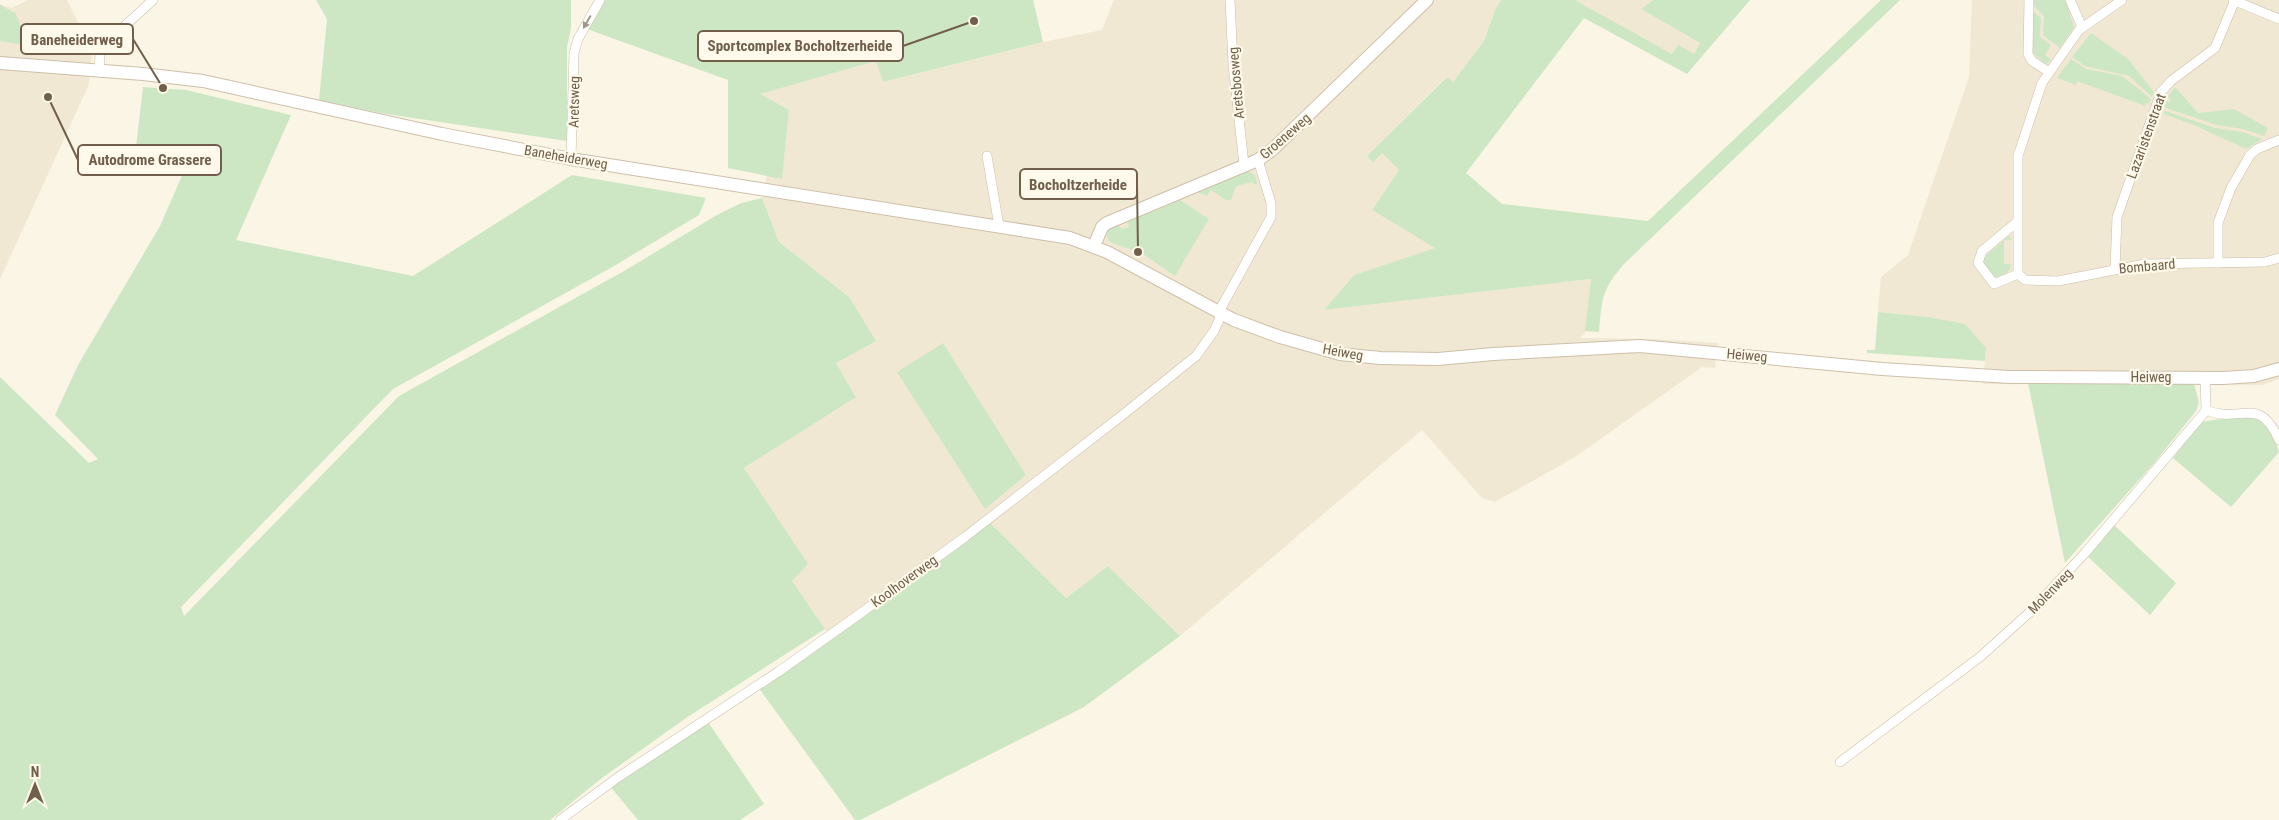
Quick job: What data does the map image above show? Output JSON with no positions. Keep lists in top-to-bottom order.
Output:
{
  "streets": {
    "street": [
      "Aretsbosweg",
      "Aretsweg",
      "Groeneweg",
      "Lazaristenstraat",
      "Baneheiderweg",
      "Bombaard",
      "Heiweg",
      "Koolhoverweg",
      "Molenweg"
    ]
  },
  "crossings": [
    ["Aretsbosweg", "Groeneweg"],
    ["Aretsweg", "Baneheiderweg"],
    ["Groeneweg", "Baneheiderweg"],
    ["Groeneweg", "Koolhoverweg"],
    ["Lazaristenstraat", "Bombaard"],
    ["Baneheiderweg", "Heiweg"],
    ["Baneheiderweg", "Koolhoverweg"],
    ["Heiweg", "Koolhoverweg"]
  ],
  "one_way": ["Aretsweg"],
  "places": [
    "Sportcomplex Bocholtzerheide",
    "Baneheiderweg",
    "Autodrome Grassere",
    "Bocholtzerheide"
  ],
  "north": "top"
}
